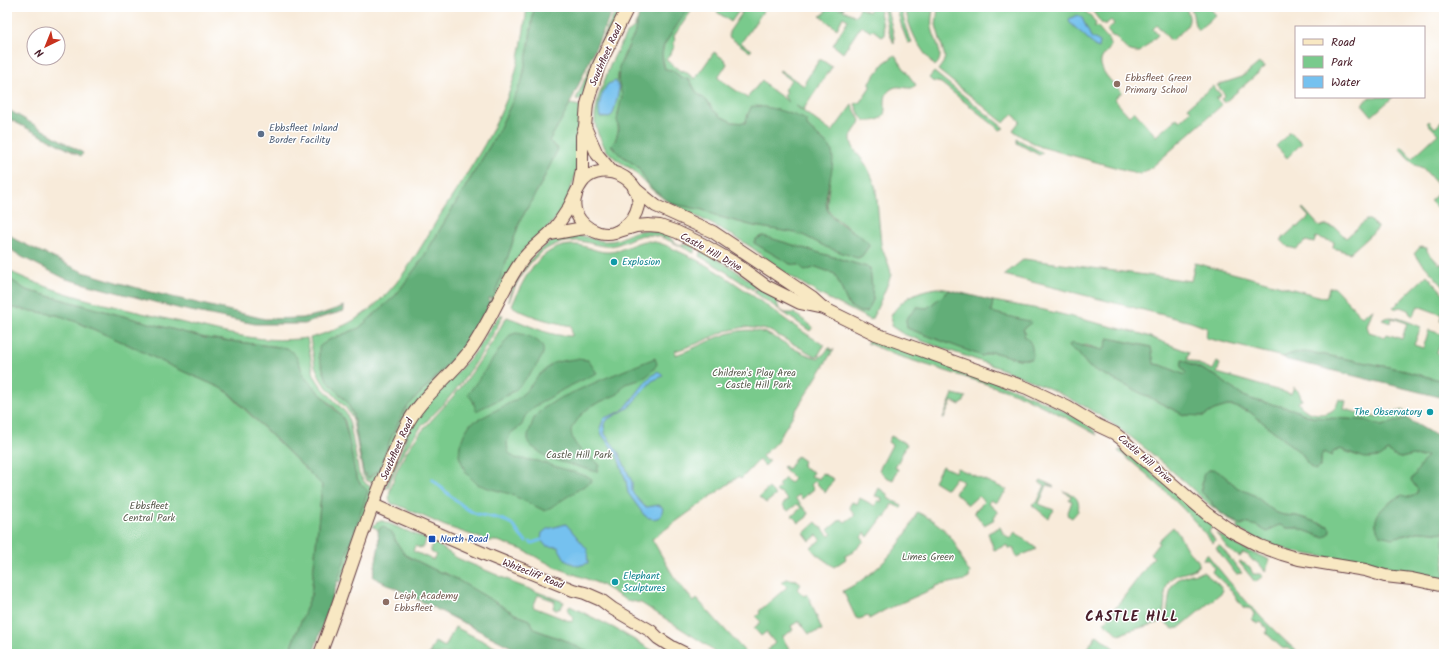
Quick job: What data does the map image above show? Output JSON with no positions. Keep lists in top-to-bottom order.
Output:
{
  "streets": {
    "street": ["Southfleet Road", "Castle Hill Drive", "Whitecliff Road"]
  },
  "crossings": [
    ["Southfleet Road", "Castle Hill Drive"],
    ["Southfleet Road", "Whitecliff Road"]
  ],
  "districts": ["CASTLE HILL"],
  "parks": [
    "Children's Play Area - Castle Hill Park",
    "Castle Hill Park",
    "Ebbsfleet Central Park",
    "Limes Green"
  ],
  "places": {
    "other": [
      "Ebbsfleet Green Primary School",
      "Ebbsfleet Inland Border Facility",
      "Explosion",
      "The Observatory",
      "Elephant Sculptures",
      "Leigh Academy Ebbsfleet"
    ],
    "transit": ["North Road"]
  },
  "legend": ["Road", "Park", "Water"],
  "north": "bottom left"
}
